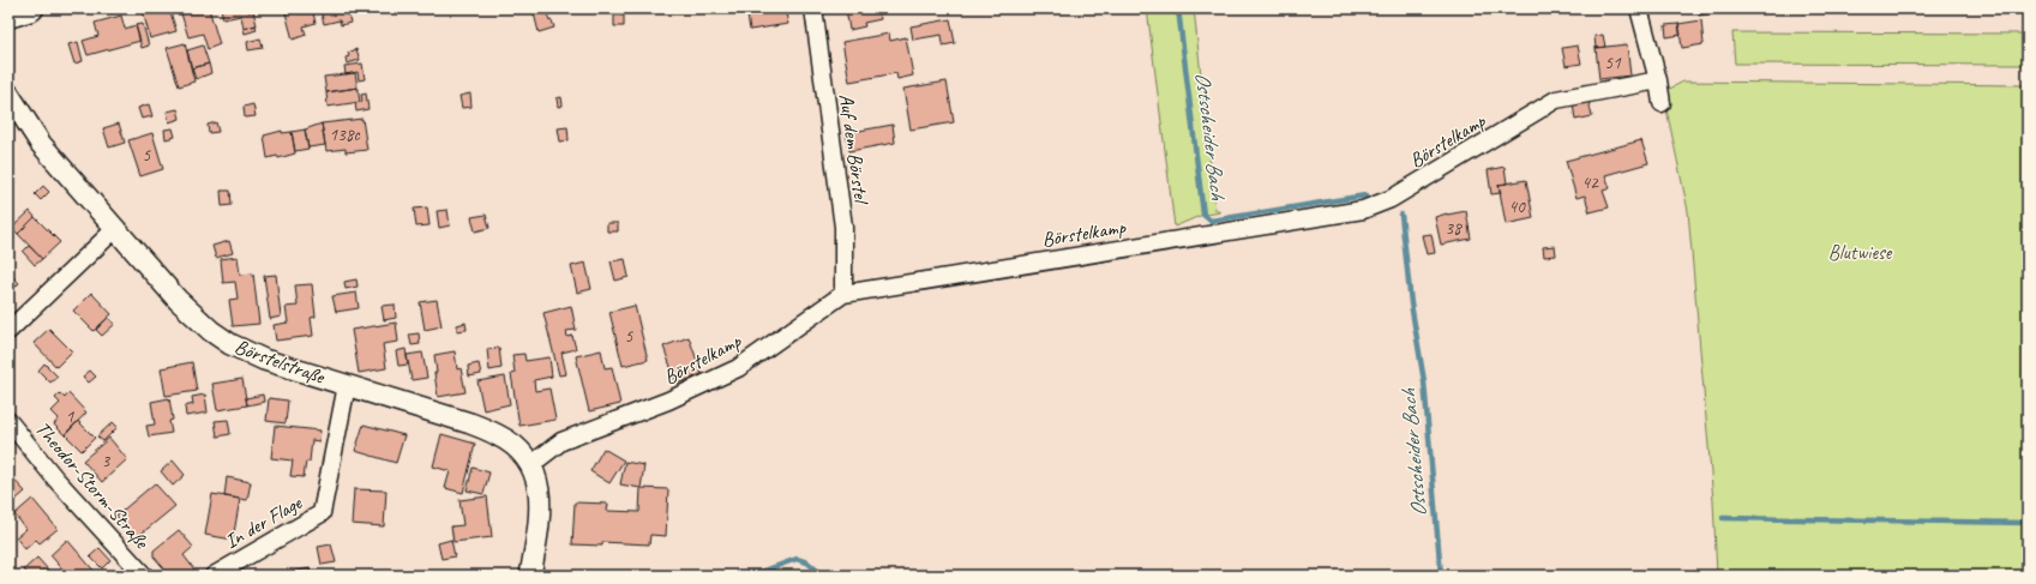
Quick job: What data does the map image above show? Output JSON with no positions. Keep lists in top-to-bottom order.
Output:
{
  "streets": {
    "street": [
      "Börstelkamp",
      "Auf dem Börstel",
      "Börstelstraße",
      "Theodor-Storm-Straße",
      "In der Flage"
    ]
  },
  "crossings": [
    ["Börstelkamp", "Auf dem Börstel"],
    ["Börstelkamp", "Börstelstraße"],
    ["Börstelstraße", "In der Flage"]
  ],
  "water": ["Ostscheider Bach"],
  "parks": ["Blutwiese"],
  "house_numbers": [
    "51",
    "138c",
    "5",
    "42",
    "40",
    "38",
    "5",
    "1",
    "3"
  ]
}
